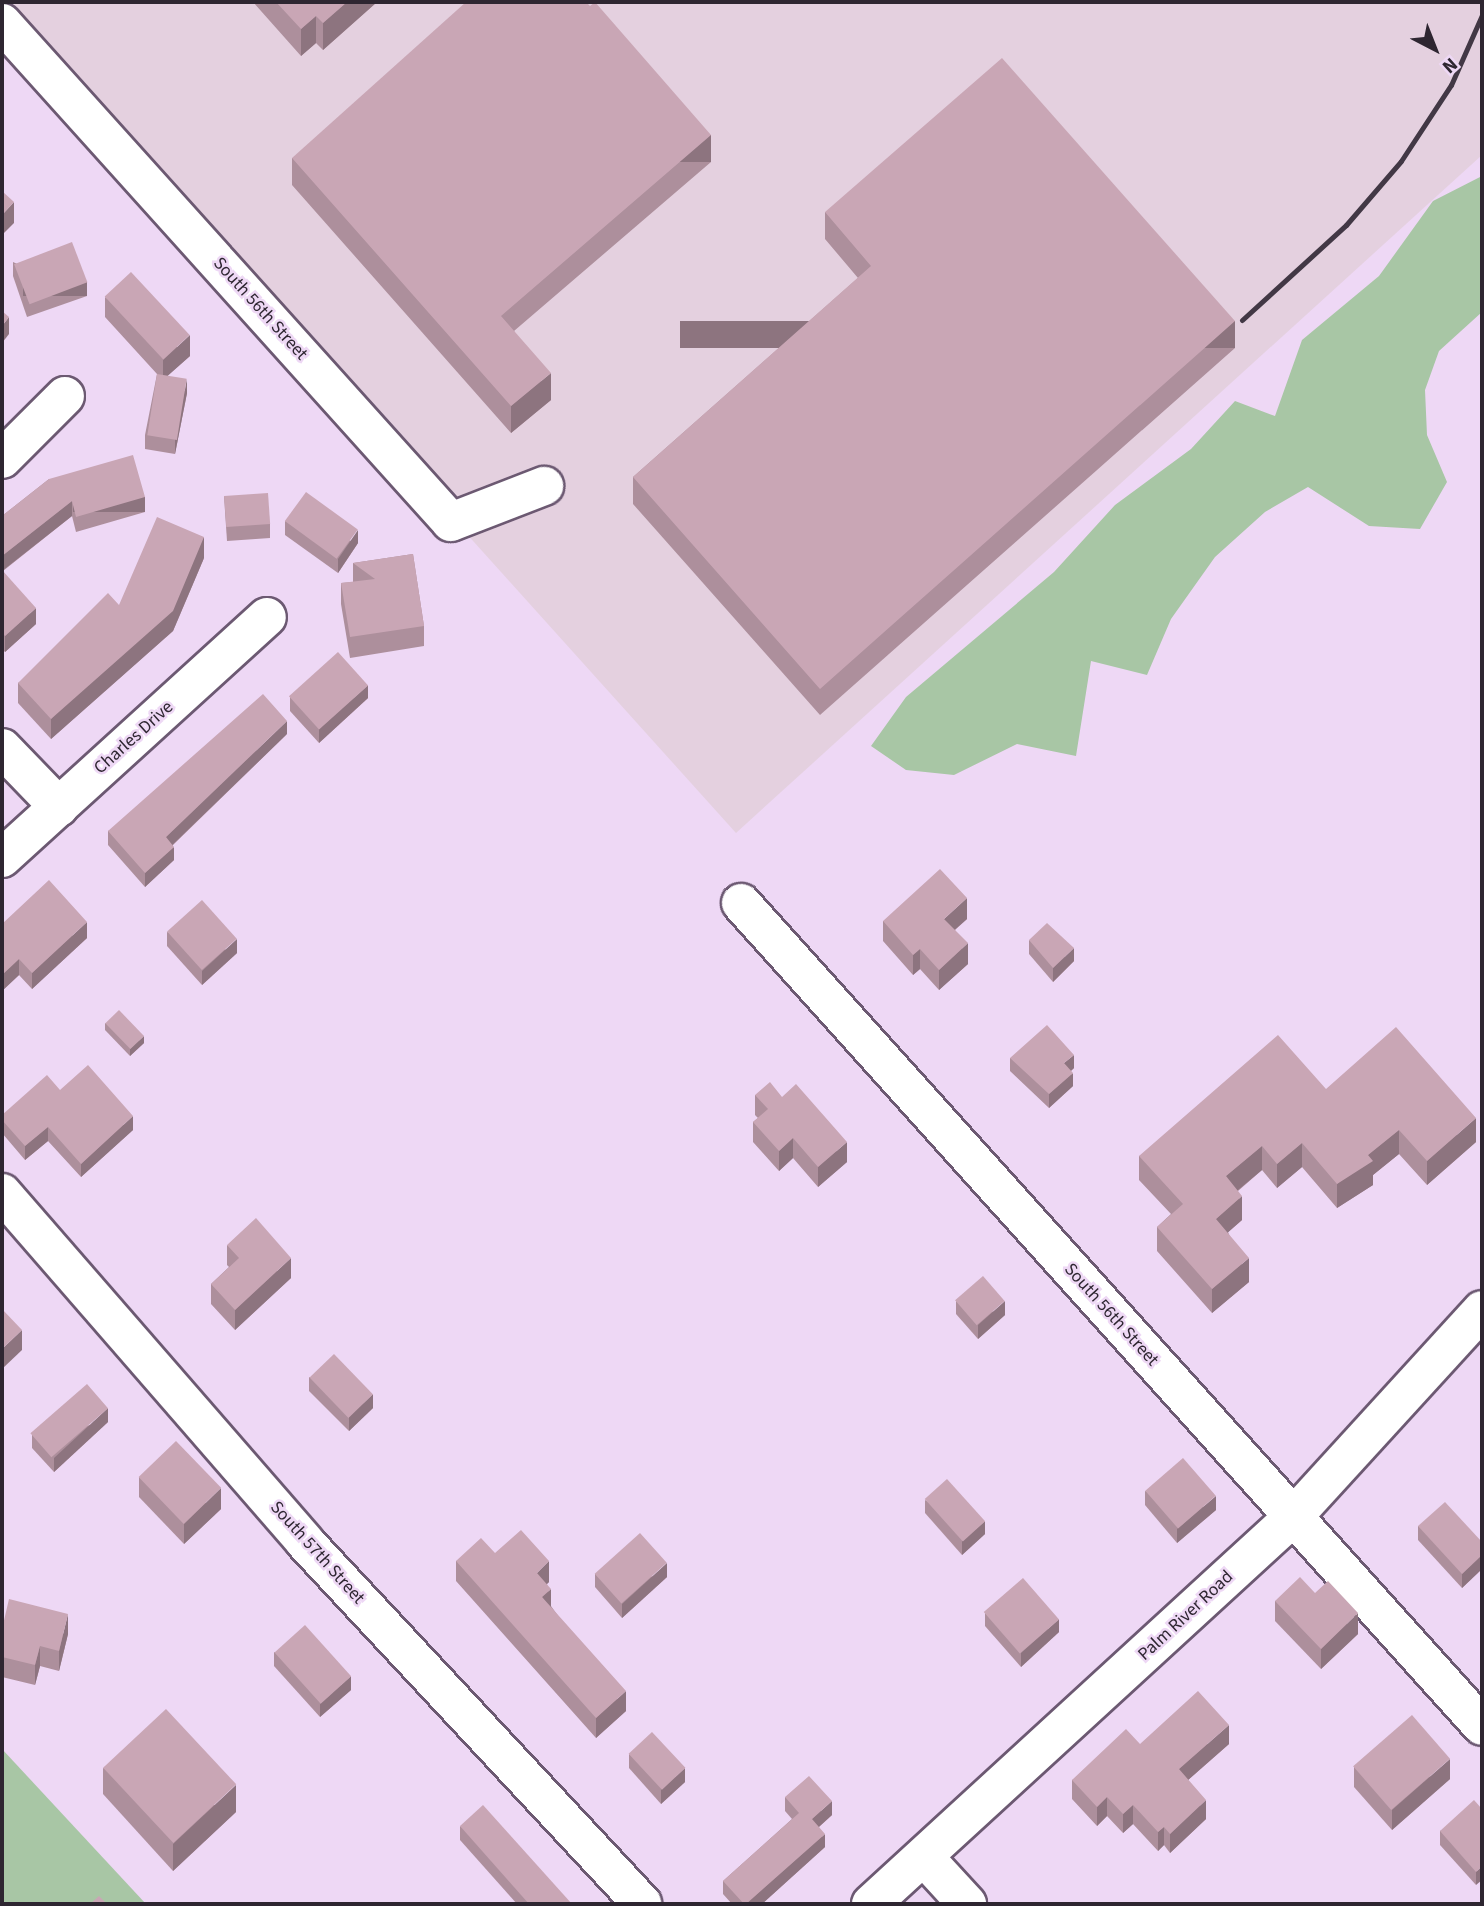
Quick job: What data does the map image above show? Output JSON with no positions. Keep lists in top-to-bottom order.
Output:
{
  "streets": {
    "street": [
      "South 56th Street",
      "Charles Drive",
      "South 57th Street",
      "Palm River Road"
    ]
  },
  "crossings": [
    ["South 56th Street", "Palm River Road"]
  ],
  "north": "bottom right"
}
